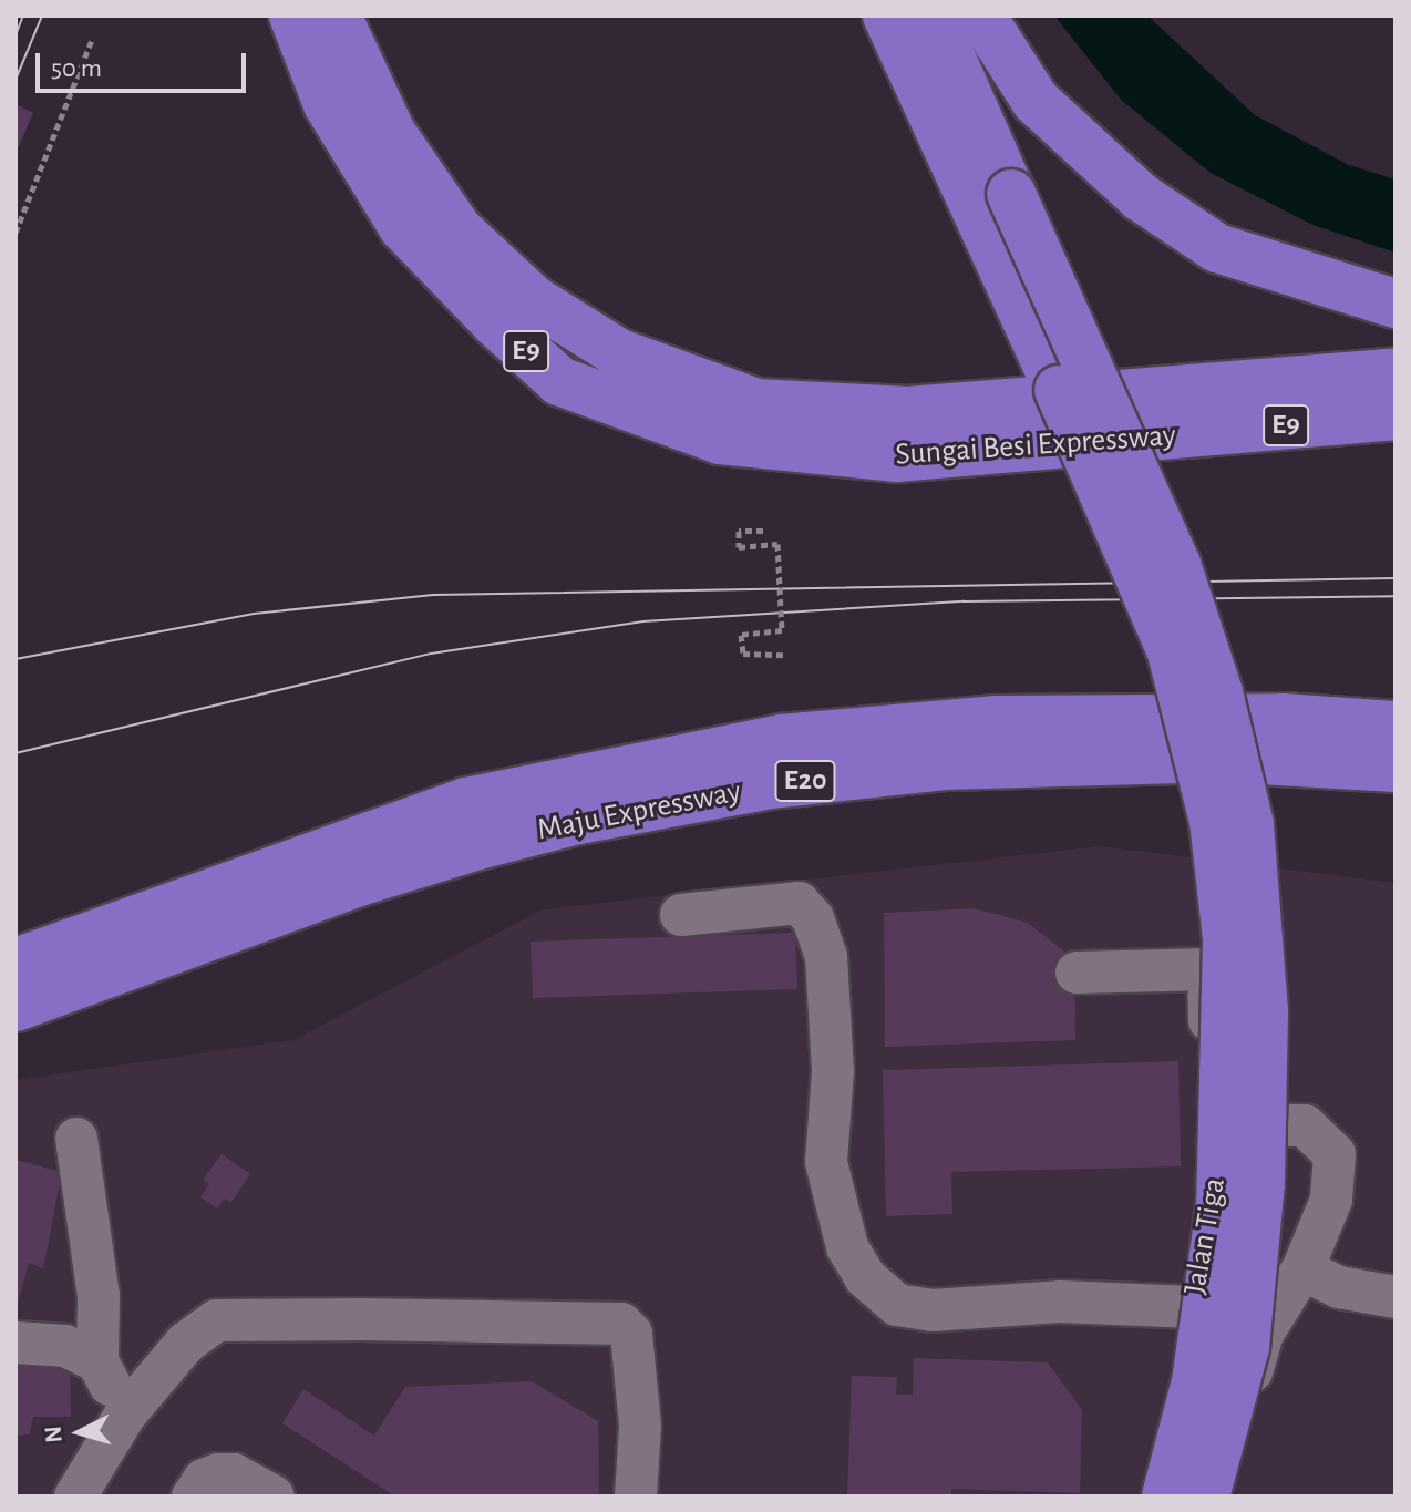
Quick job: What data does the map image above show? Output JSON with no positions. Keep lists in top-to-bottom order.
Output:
{
  "streets": {
    "highway": [
      "E9",
      "Sungai Besi Expressway",
      "E20",
      "Maju Expressway"
    ],
    "street": ["Jalan Tiga"]
  },
  "scale_bar": "50 m",
  "north": "left"
}
